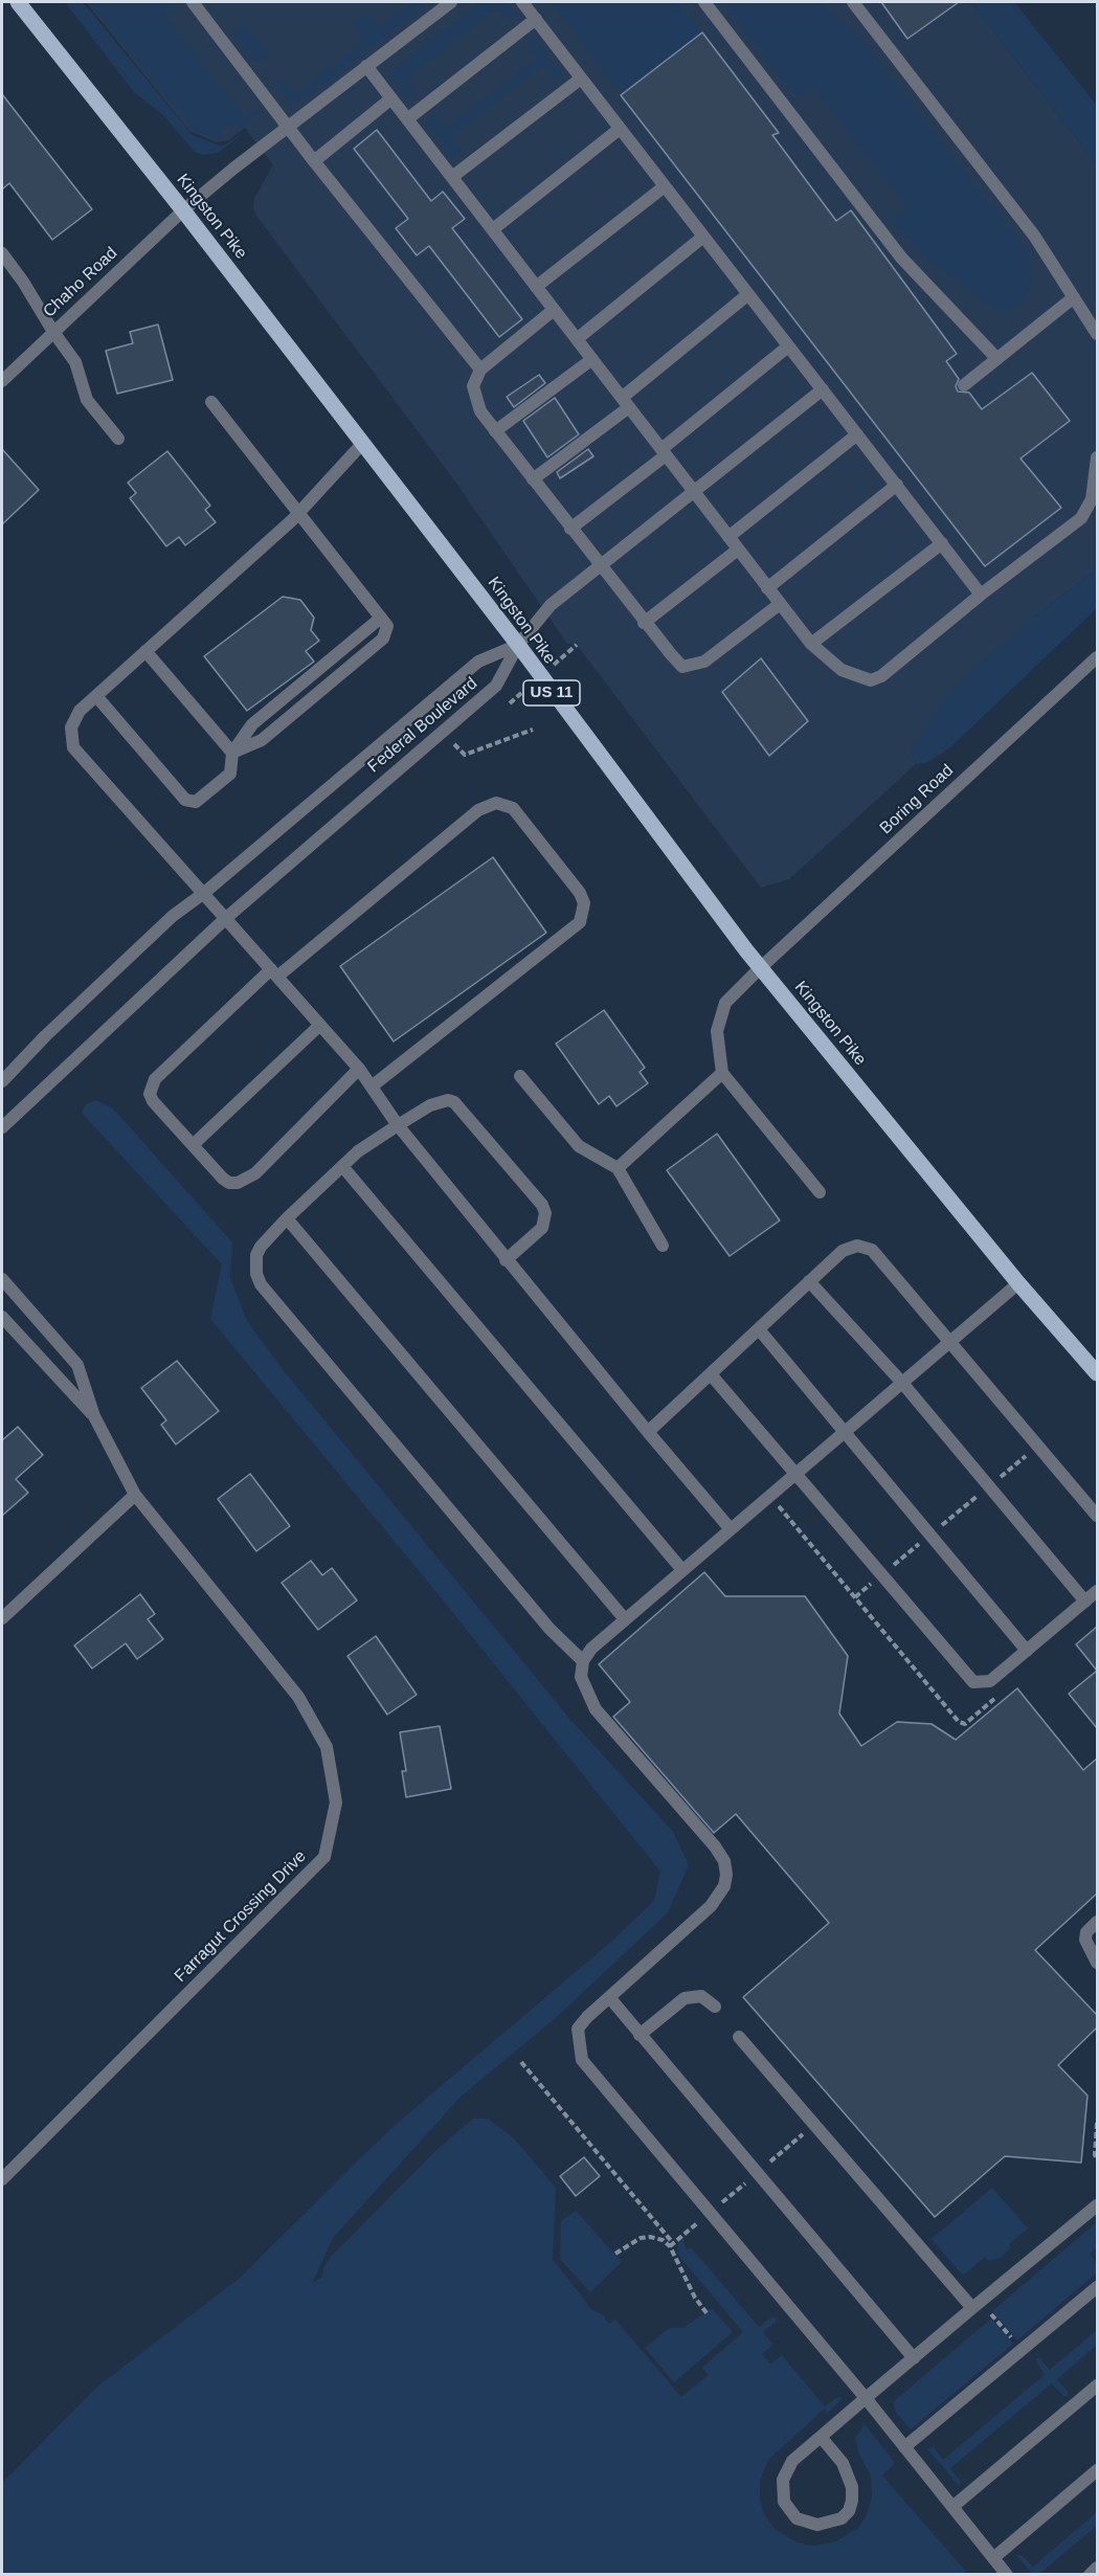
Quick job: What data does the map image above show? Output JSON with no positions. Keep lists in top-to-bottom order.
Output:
{
  "streets": {
    "main road": ["Kingston Pike", "US 11"],
    "street": [
      "Chaho Road",
      "Federal Boulevard",
      "Boring Road",
      "Farragut Crossing Drive"
    ]
  },
  "crossings": [
    ["Kingston Pike", "Chaho Road"],
    ["Kingston Pike", "Federal Boulevard"],
    ["Kingston Pike", "Boring Road"]
  ]
}
